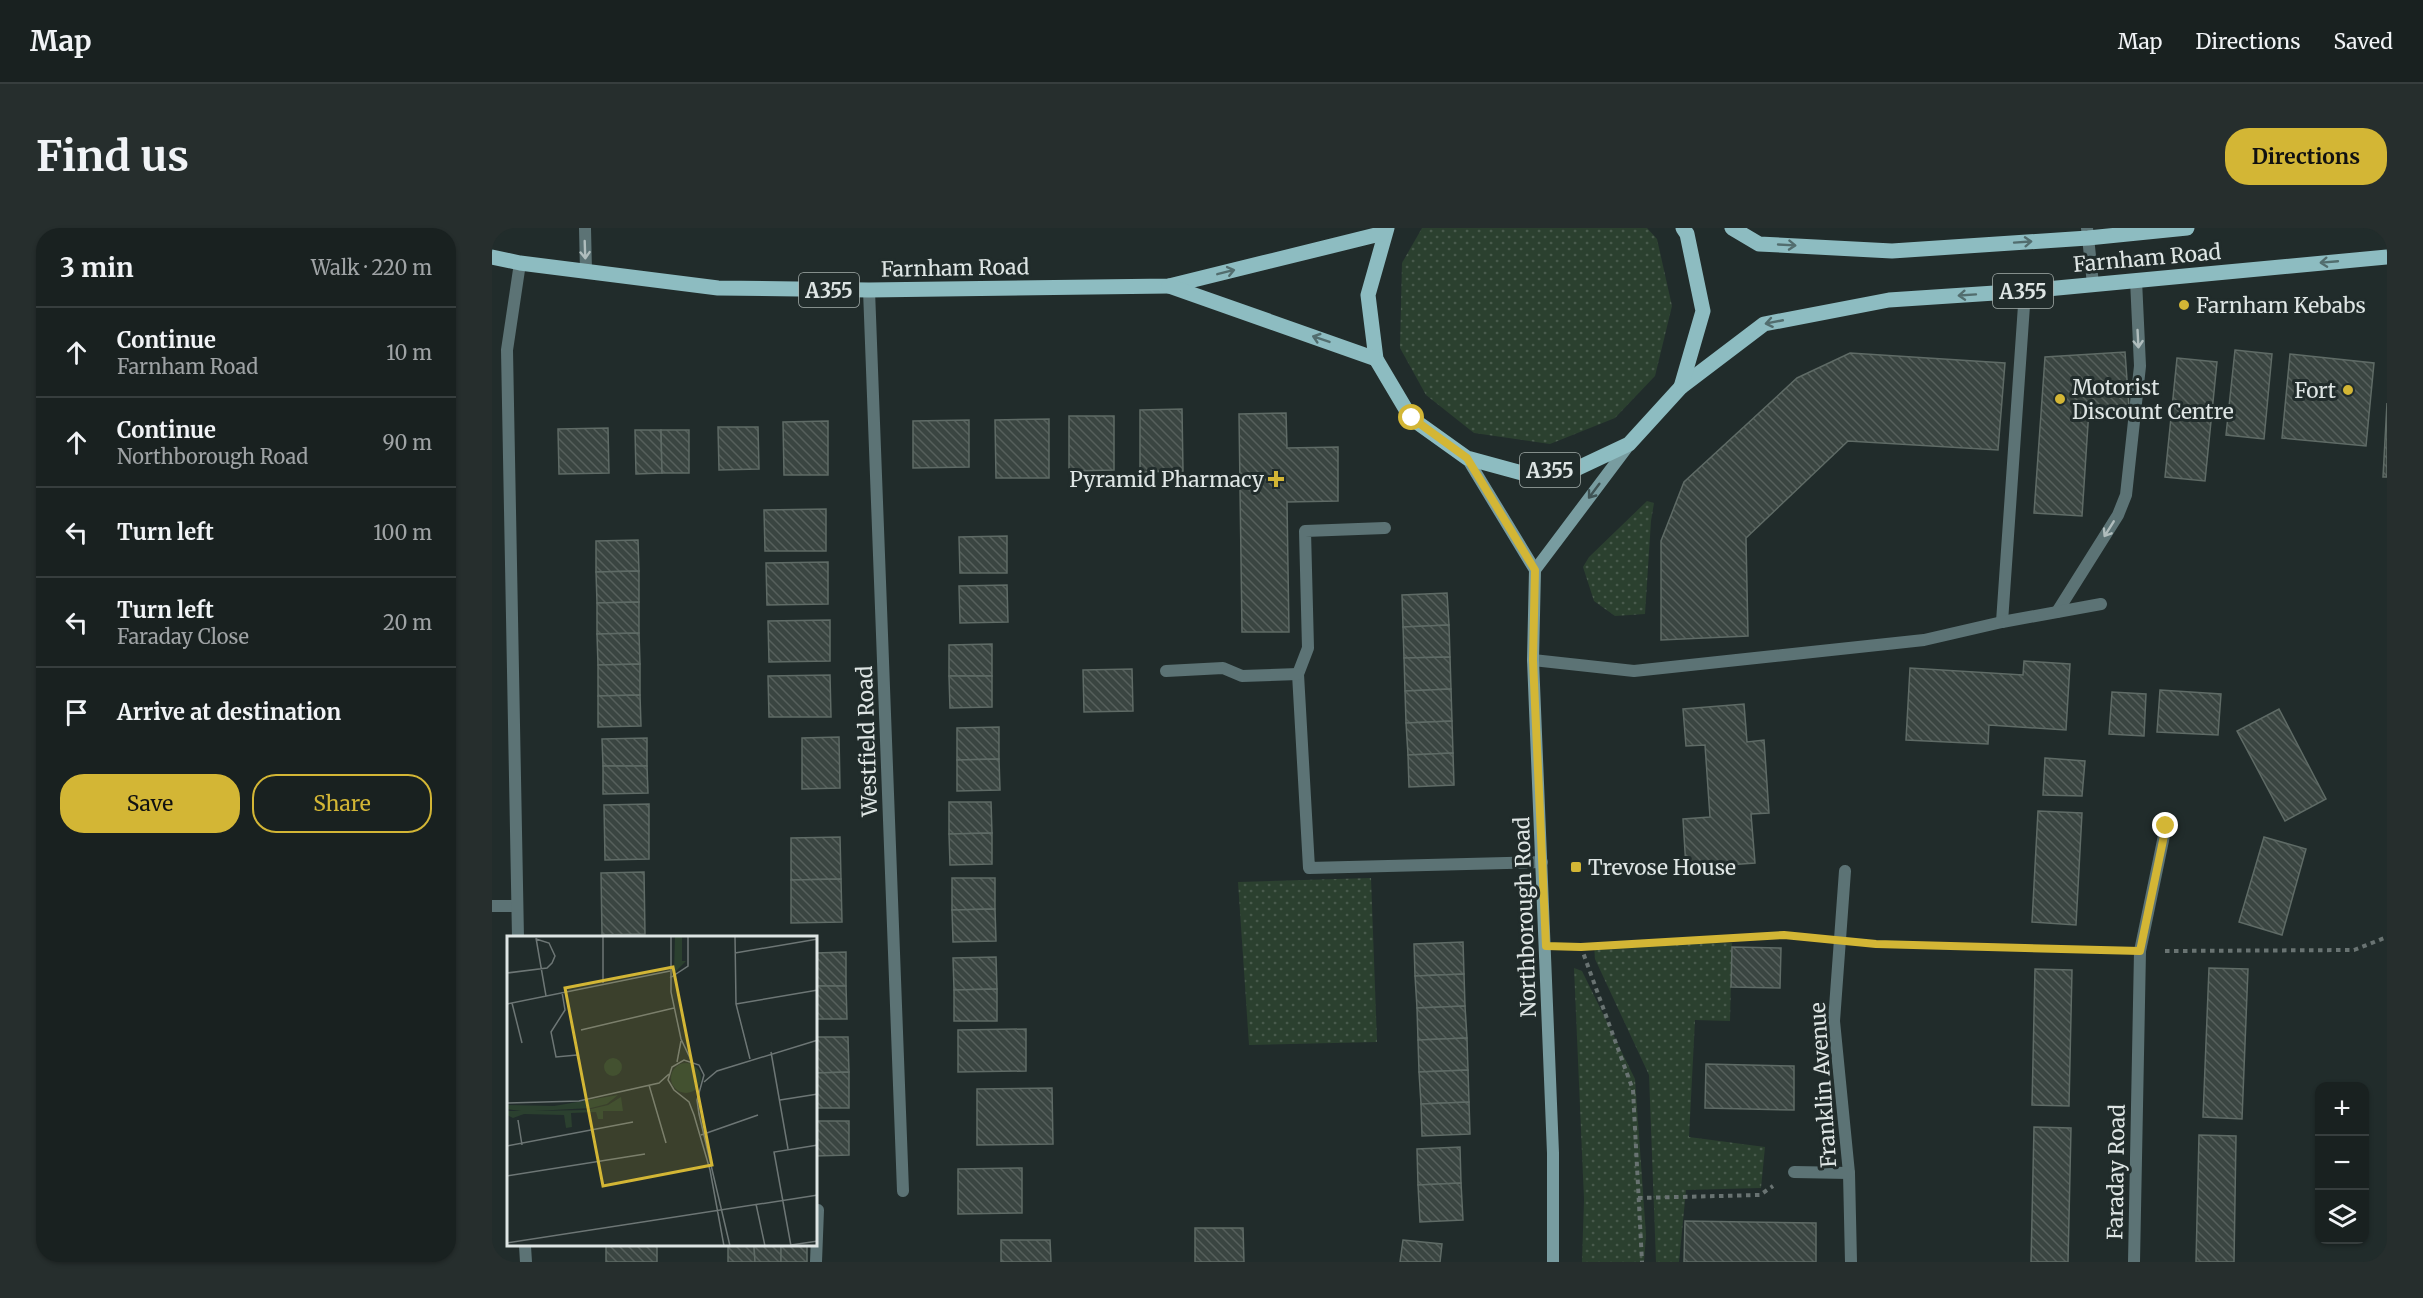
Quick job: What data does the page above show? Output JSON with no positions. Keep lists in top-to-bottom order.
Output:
{
  "streets": {
    "main road": ["Farnham Road", "A355"],
    "street": [
      "Westfield Road",
      "Northborough Road",
      "Franklin Avenue",
      "Faraday Road"
    ]
  },
  "crossings": [
    ["Farnham Road", "Westfield Road"]
  ],
  "places": {
    "other": ["Farnham Kebabs", "Fort", "Motorist Discount Centre"],
    "health": ["Pyramid Pharmacy"],
    "transit": ["Trevose House"]
  },
  "page": {
    "header": "Map",
    "nav": ["Map", "Directions", "Saved"],
    "buttons": [
      "Directions",
      ["Save", "Share"]
    ],
    "title": "Find us",
    "heading": ["3 min", "Walk · 220 m"],
    "list": [
      ["Continue", "Farnham Road", "10 m"],
      ["Continue", "Northborough Road", "90 m"],
      ["Turn left", "100 m"],
      ["Turn left", "Faraday Close", "20 m"],
      "Arrive at destination"
    ],
    "map_buttons": ["+", "−"]
  }
}
